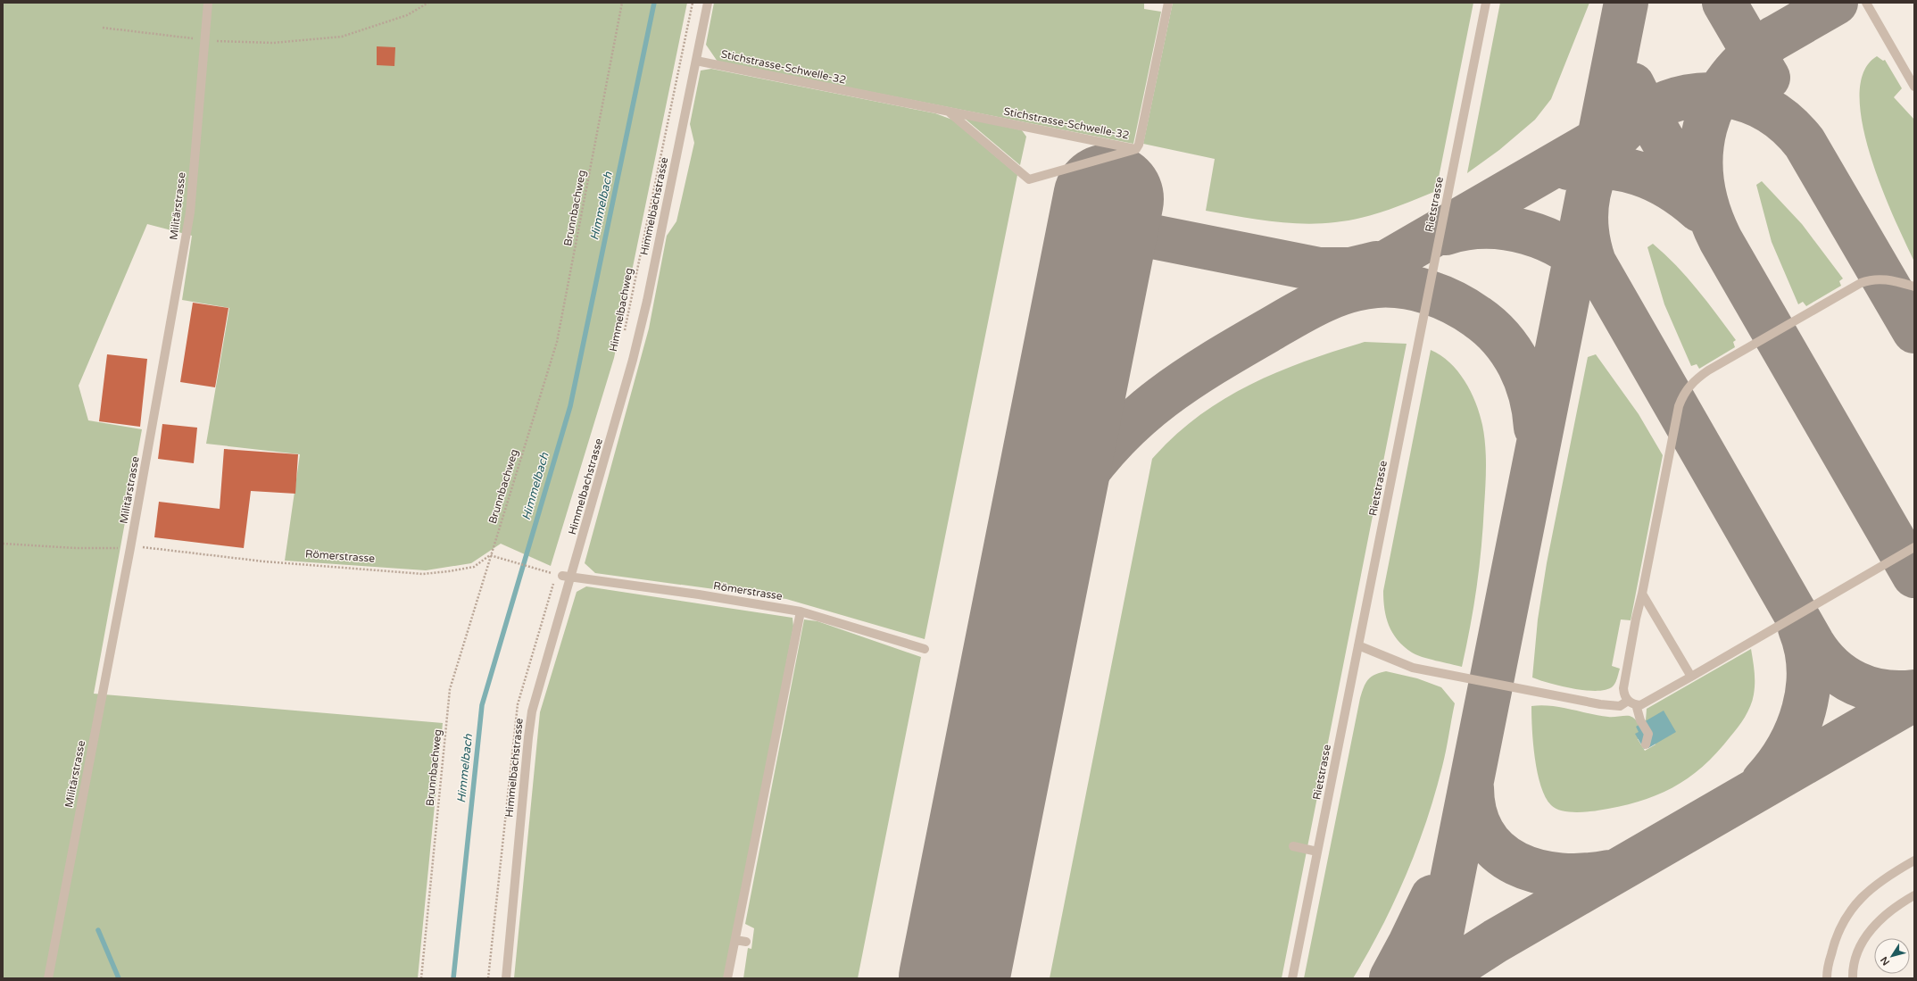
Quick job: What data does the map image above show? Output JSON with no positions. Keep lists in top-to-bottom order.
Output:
{
  "streets": {
    "street": [
      "Stichstrasse-Schwelle-32",
      "Rietstrasse",
      "Militärstrasse",
      "Himmelbachstrasse",
      "Römerstrasse"
    ],
    "path": ["Brunnbachweg", "Himmelbachweg"]
  },
  "crossings": [
    ["Stichstrasse-Schwelle-32", "Himmelbachstrasse"],
    ["Militärstrasse", "Römerstrasse"],
    ["Himmelbachstrasse", "Römerstrasse"],
    ["Brunnbachweg", "Römerstrasse"]
  ],
  "water": ["Himmelbach"],
  "north": "bottom left"
}
